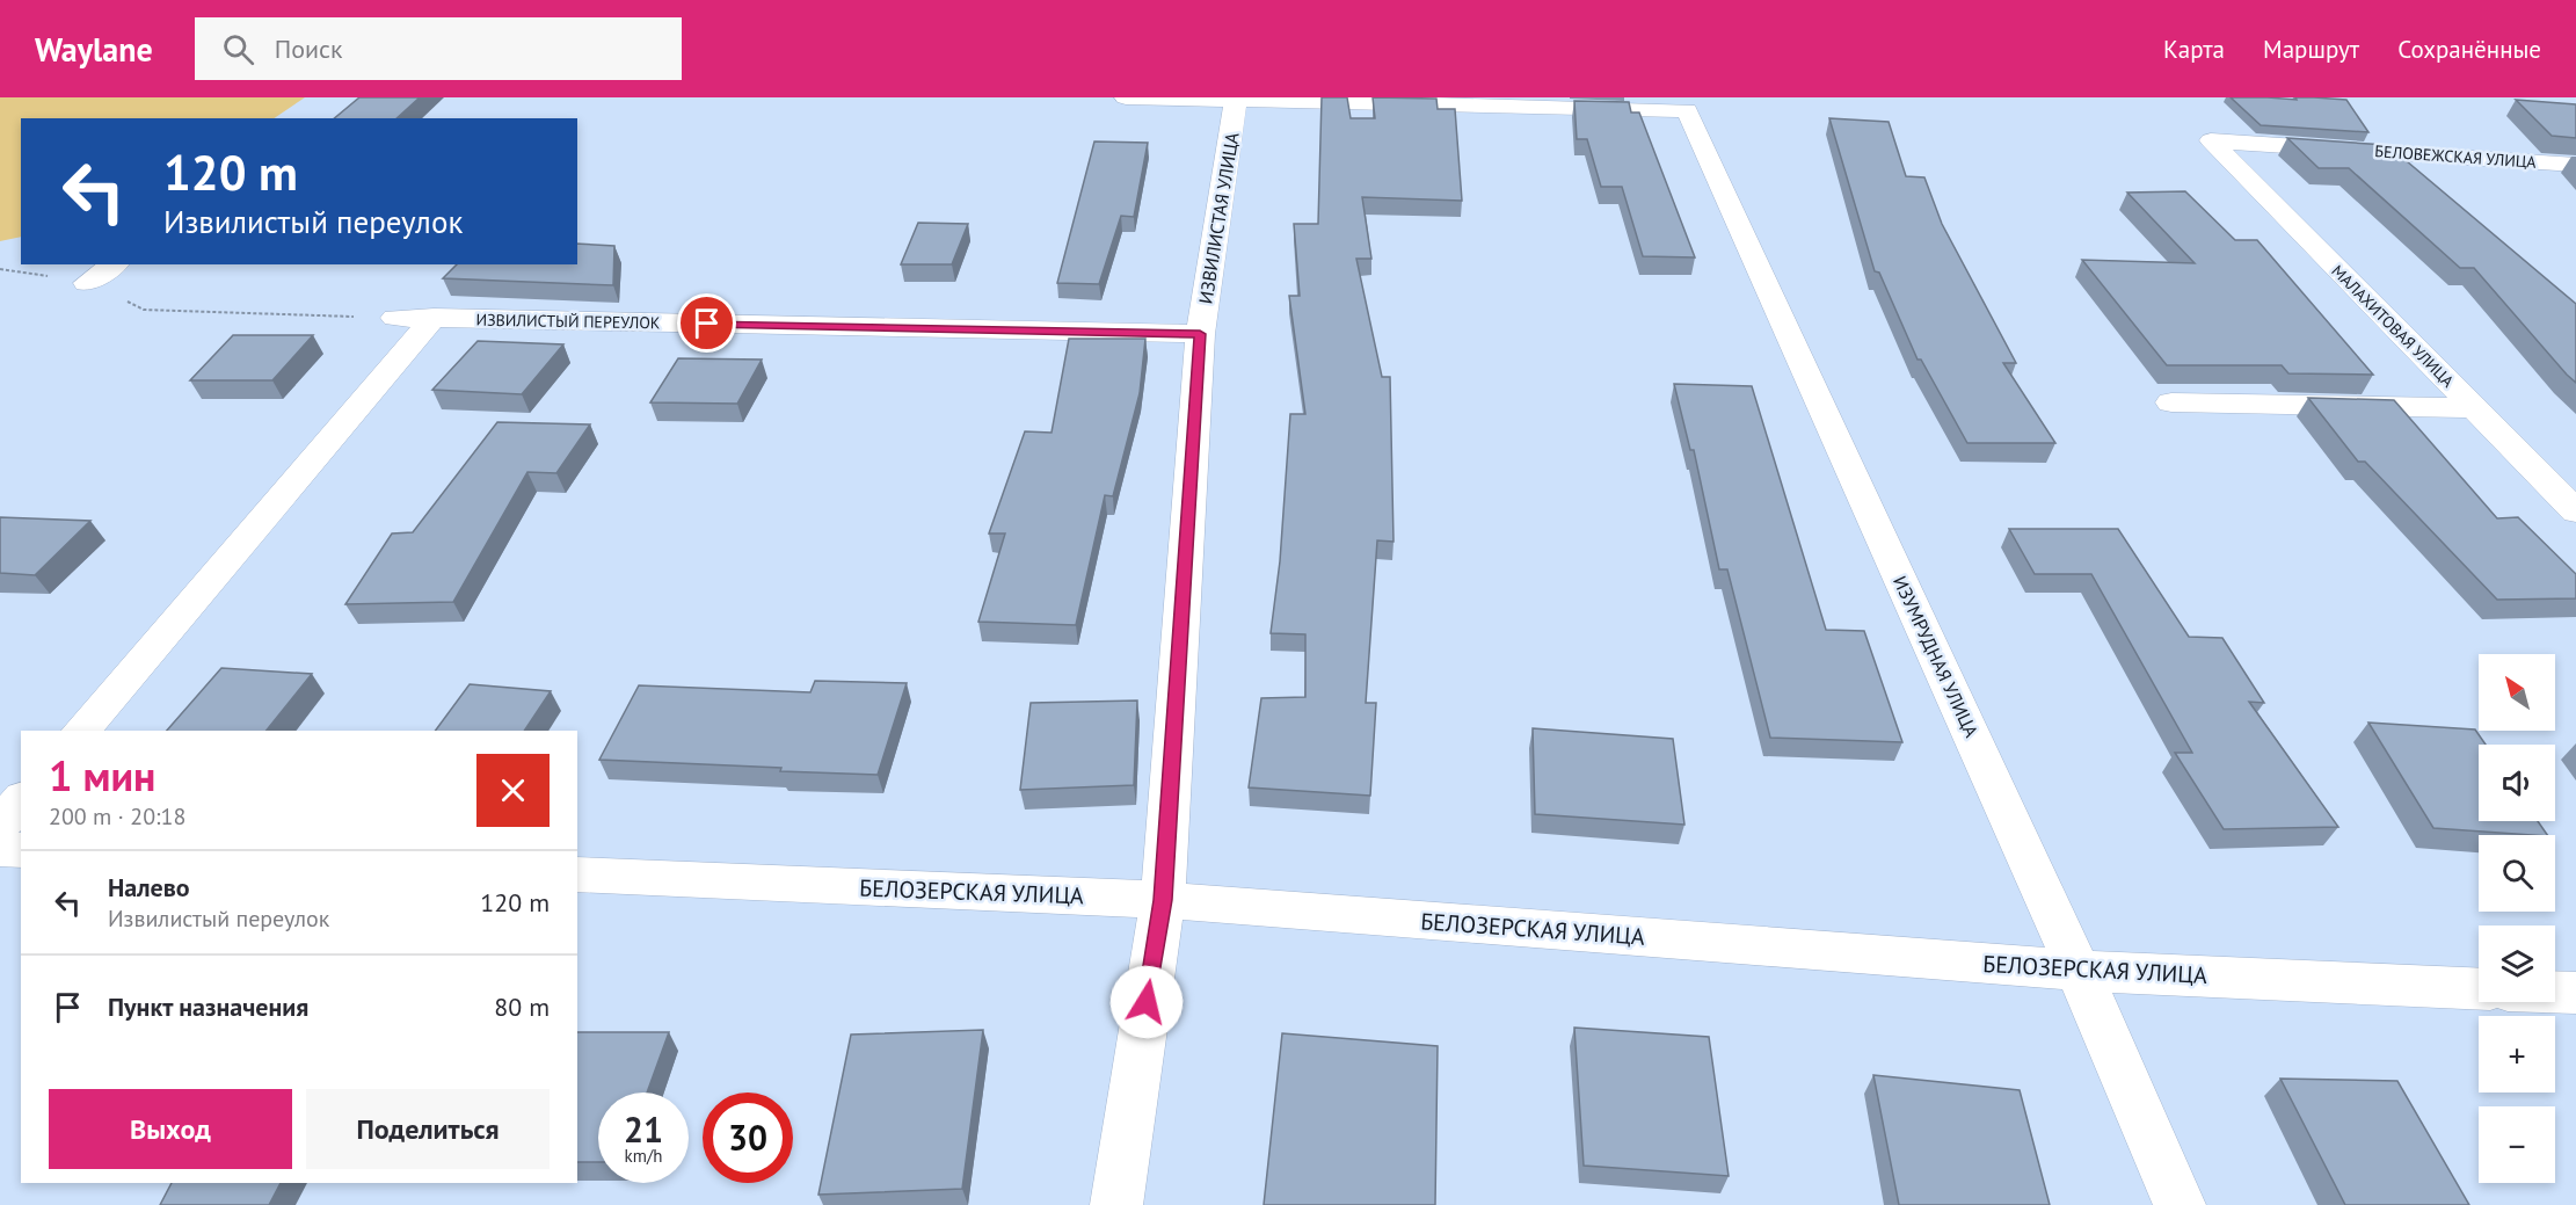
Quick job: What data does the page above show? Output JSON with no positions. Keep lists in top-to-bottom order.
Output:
{
  "streets": {
    "street": [
      "БЕЛОВЕЖСКАЯ УЛИЦА",
      "ИЗВИЛИСТАЯ УЛИЦА",
      "ИЗВИЛИСТЫЙ ПЕРЕУЛОК",
      "МАЛАХИТОВАЯ УЛИЦА",
      "ИЗУМРУДНАЯ УЛИЦА",
      "БЕЛОЗЕРСКАЯ УЛИЦА"
    ]
  },
  "crossings": [
    ["БЕЛОВЕЖСКАЯ УЛИЦА", "МАЛАХИТОВАЯ УЛИЦА"],
    ["ИЗВИЛИСТАЯ УЛИЦА", "ИЗВИЛИСТЫЙ ПЕРЕУЛОК"],
    ["ИЗВИЛИСТАЯ УЛИЦА", "ИЗУМРУДНАЯ УЛИЦА"],
    ["ИЗВИЛИСТАЯ УЛИЦА", "БЕЛОЗЕРСКАЯ УЛИЦА"],
    ["ИЗУМРУДНАЯ УЛИЦА", "БЕЛОЗЕРСКАЯ УЛИЦА"]
  ],
  "north": "top left",
  "page": {
    "header": "Waylane",
    "search": "Поиск",
    "nav": ["Карта", "Маршрут", "Сохранённые"],
    "turn": ["120 m", "Извилистый переулок"],
    "map_buttons": ["+", "−"],
    "heading": ["1 мин", "200 m · 20:18"],
    "list": [
      {
        "name": "Налево",
        "note": "Извилистый переулок",
        "value": "120 m"
      },
      {
        "name": "Пункт назначения",
        "value": "80 m"
      }
    ],
    "buttons": ["Выход", "Поделиться"],
    "speed": "21 km/h",
    "limit": "30"
  }
}
